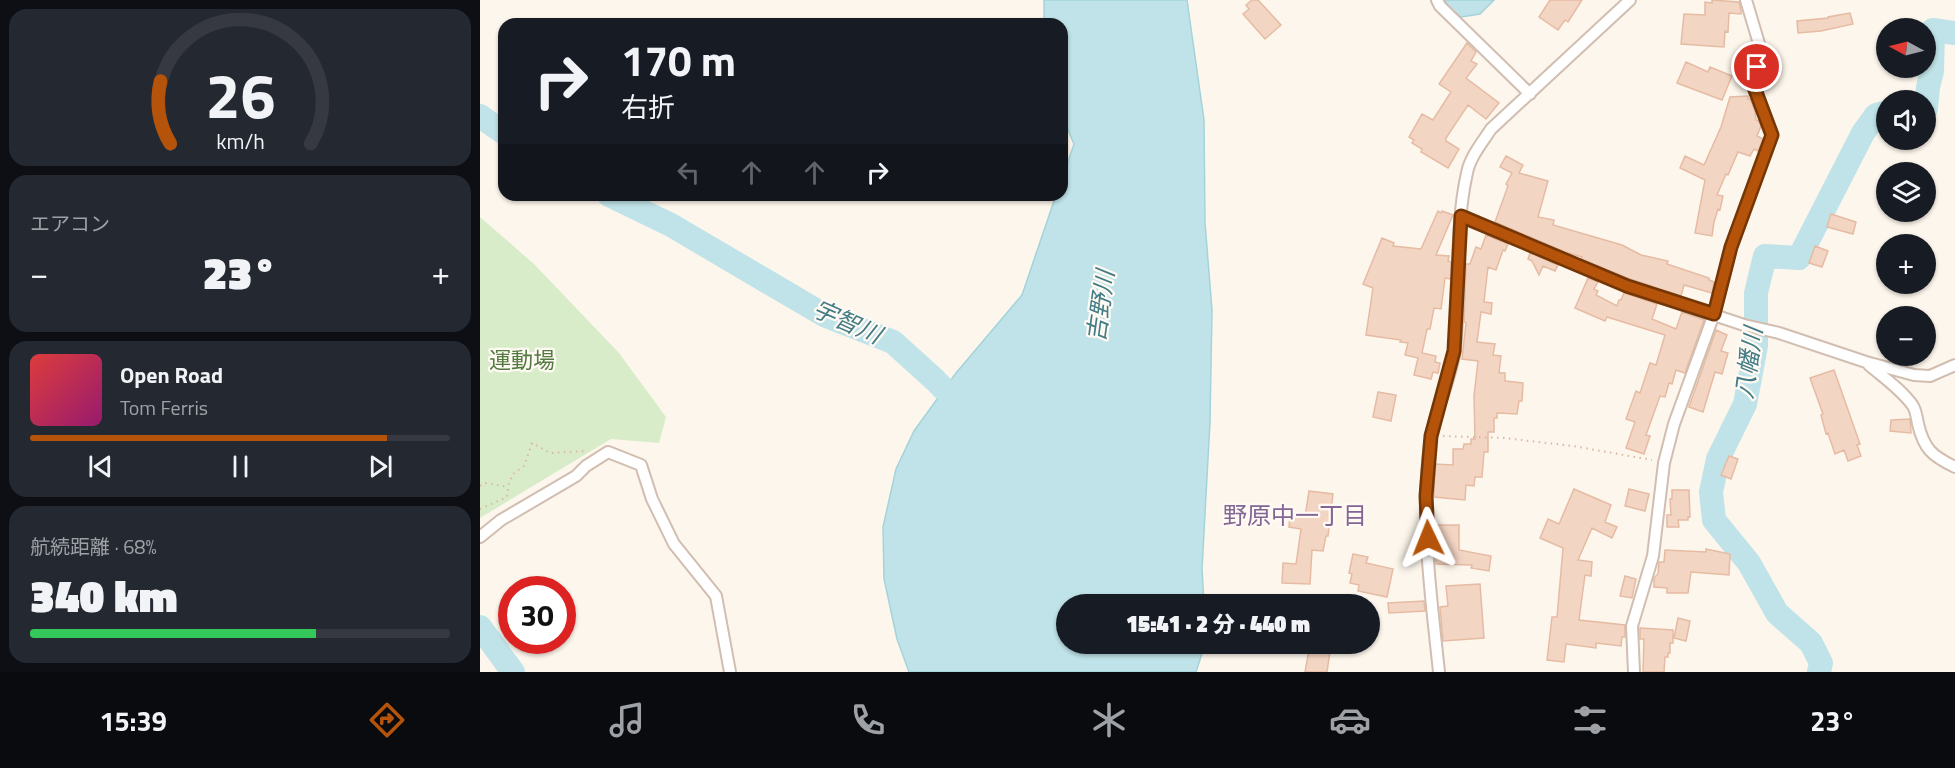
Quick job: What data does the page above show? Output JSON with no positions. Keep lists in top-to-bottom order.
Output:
{
  "districts": ["野原中一丁目"],
  "water": ["吉野川", "宇智川", "八幡川"],
  "parks": ["運動場"],
  "north": "left",
  "page": {
    "map_buttons": ["+", "−"],
    "turn": ["170 m", "右折"],
    "tile": [
      "エアコン",
      ["航続距離 · 68%", "340 km"]
    ],
    "heat": ["−", "23°", "+"],
    "song": ["Open Road", "Tom Ferris"],
    "limit": "30",
    "trip": "15:41 · 2 分 · 440 m",
    "tabs": ["15:39", "23°"],
    "gauge": ["26", "km/h"]
  }
}
